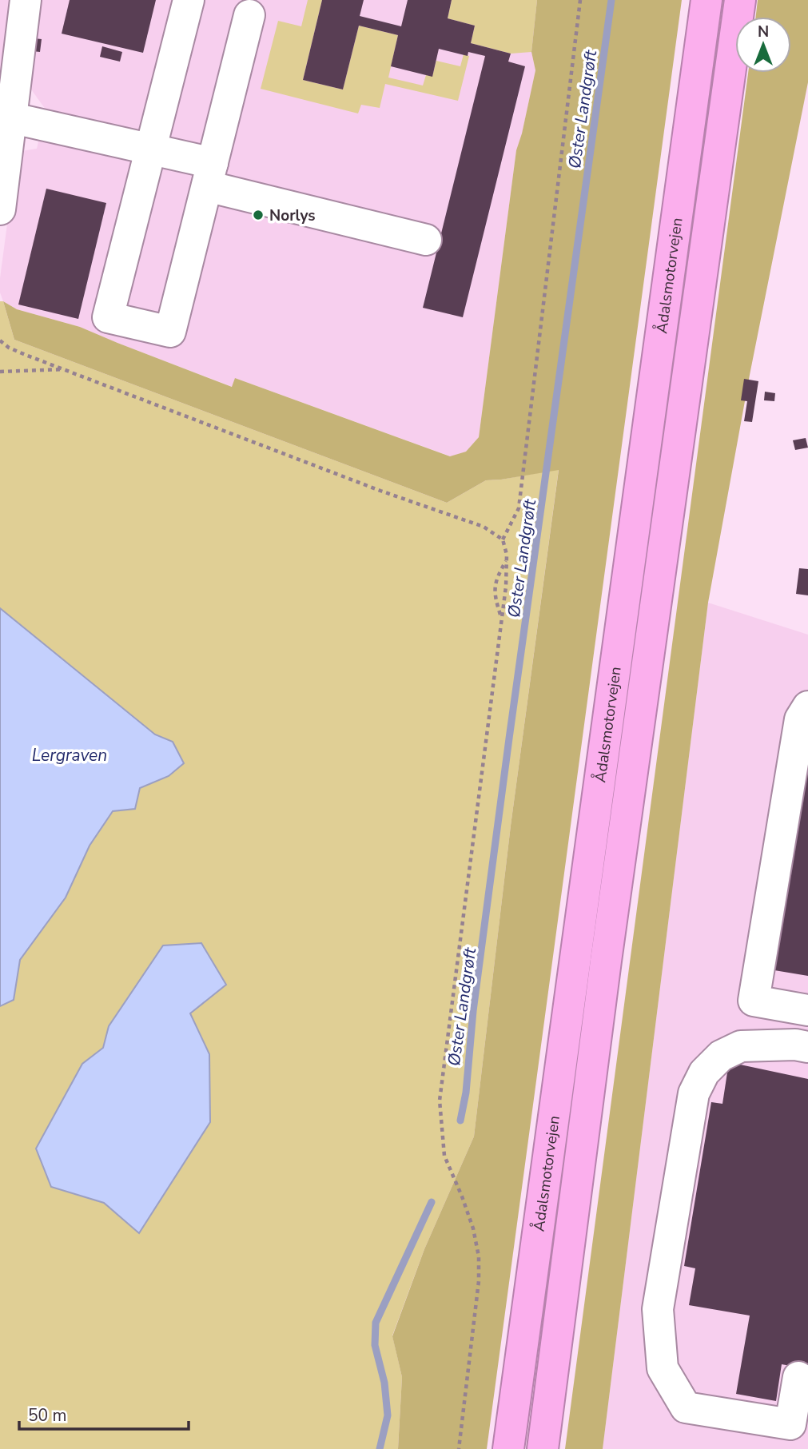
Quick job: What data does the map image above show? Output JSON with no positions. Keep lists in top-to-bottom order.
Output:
{
  "streets": {
    "highway": ["Ådalsmotorvejen"]
  },
  "water": ["Øster Landgrøft", "Lergraven"],
  "places": ["Norlys"],
  "scale_bar": "50 m",
  "north": "top"
}
